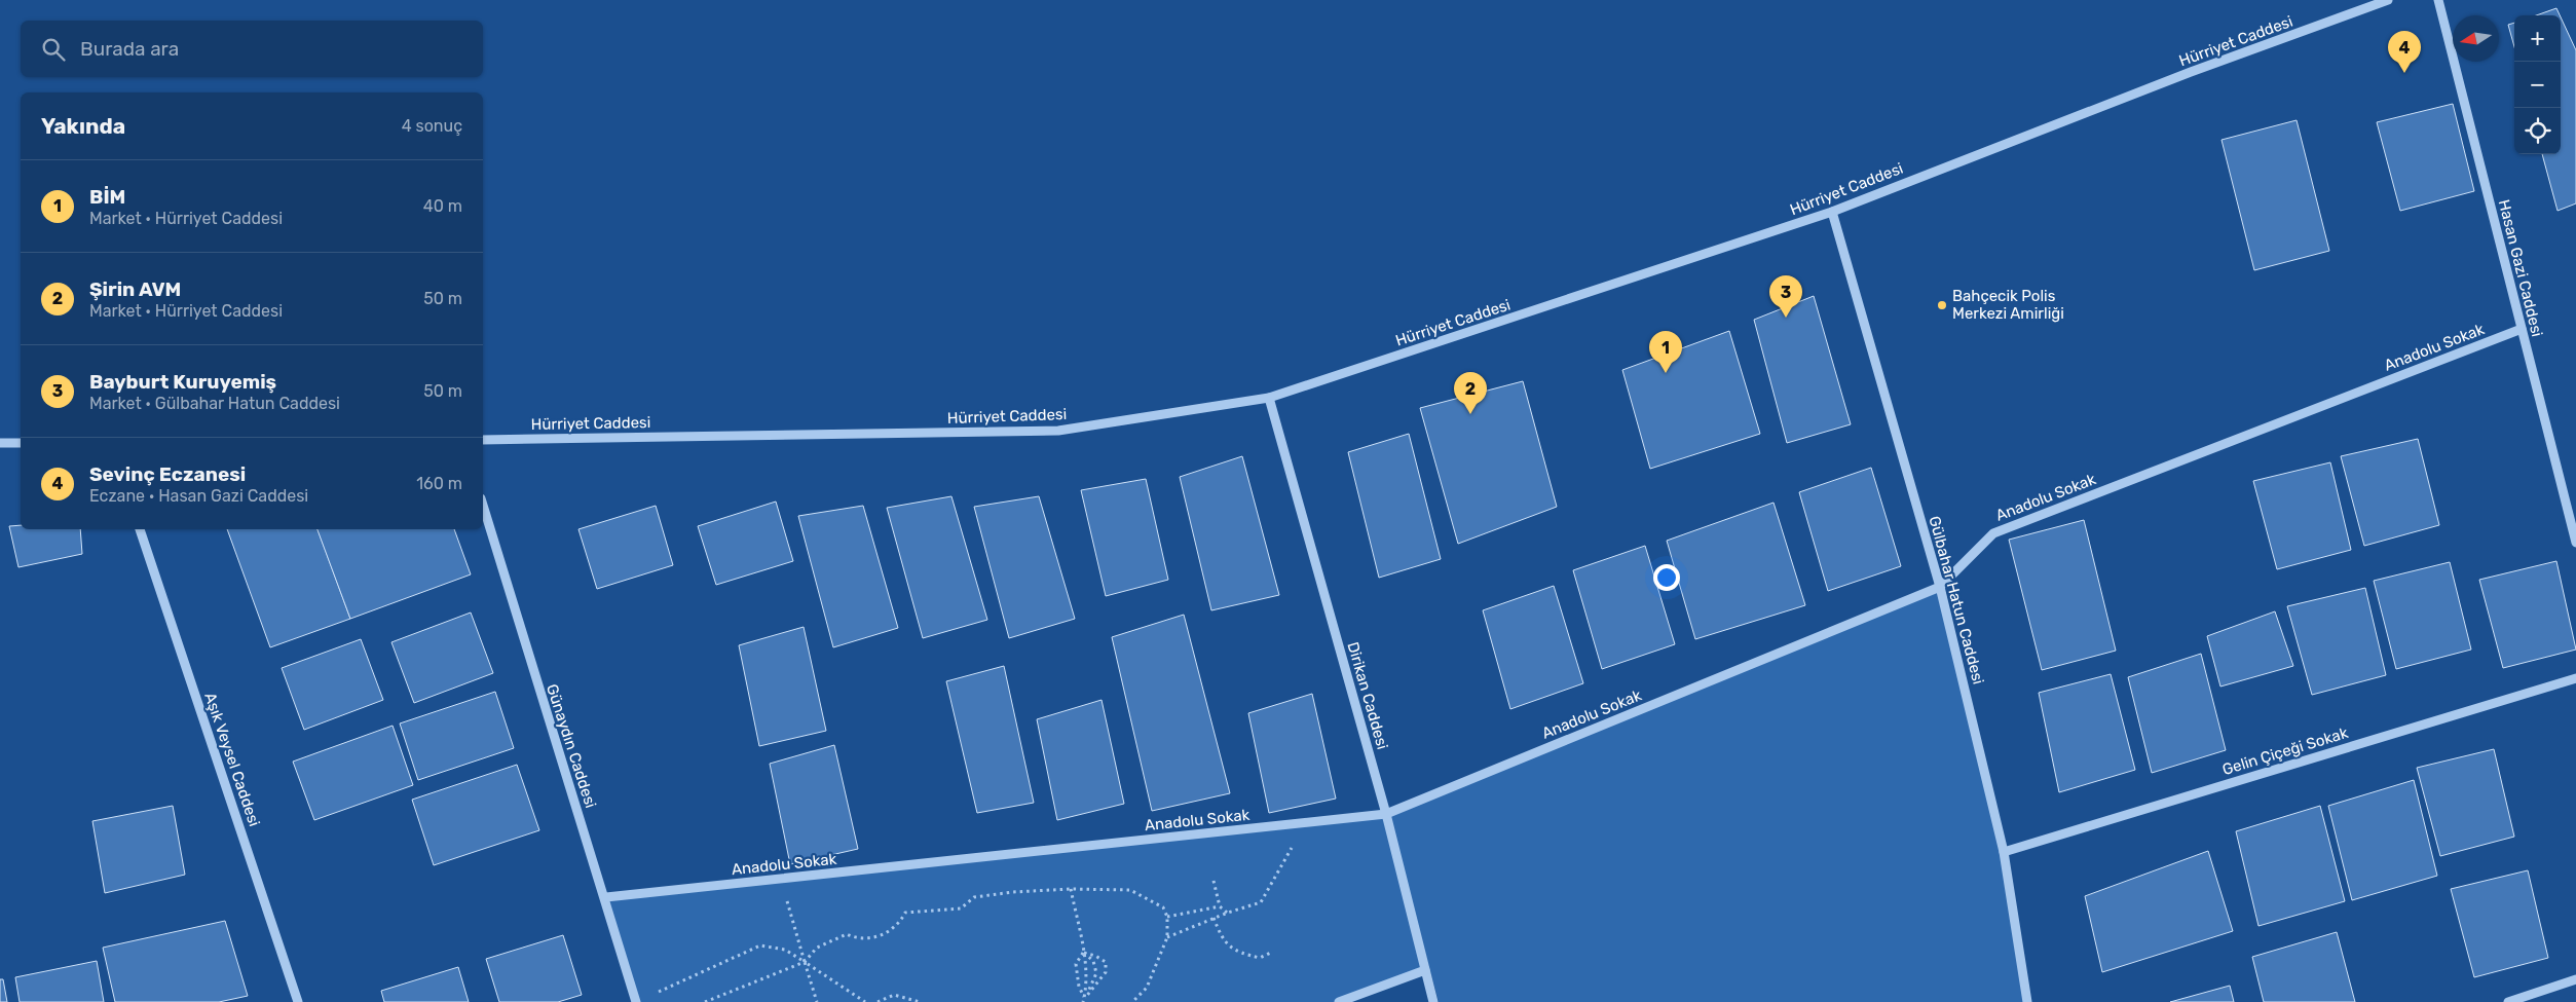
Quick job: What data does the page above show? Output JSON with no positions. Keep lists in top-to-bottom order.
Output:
{
  "streets": {
    "street": [
      "Hürriyet Caddesi",
      "Hasan Gazi Caddesi",
      "Anadolu Sokak",
      "Gülbahar Hatun Caddesi",
      "Dirikan Caddesi",
      "Günaydın Caddesi",
      "Gelin Çiçeği Sokak",
      "Aşık Veysel Caddesi"
    ]
  },
  "crossings": [
    ["Hürriyet Caddesi", "Gülbahar Hatun Caddesi"],
    ["Hürriyet Caddesi", "Dirikan Caddesi"],
    ["Hasan Gazi Caddesi", "Anadolu Sokak"],
    ["Anadolu Sokak", "Gülbahar Hatun Caddesi"],
    ["Anadolu Sokak", "Dirikan Caddesi"],
    ["Anadolu Sokak", "Günaydın Caddesi"],
    ["Gülbahar Hatun Caddesi", "Gelin Çiçeği Sokak"]
  ],
  "places": ["Bahçecik Polis Merkezi Amirliği"],
  "north": "left",
  "page": {
    "map_buttons": ["+", "−"],
    "search": "Burada ara",
    "pins": [
      "4",
      "3",
      "1",
      "2"
    ],
    "heading": ["Yakında", "4 sonuç"],
    "list": [
      {
        "mark": "1",
        "name": "BİM",
        "note": "Market · Hürriyet Caddesi",
        "value": "40 m"
      },
      {
        "mark": "2",
        "name": "Şirin AVM",
        "note": "Market · Hürriyet Caddesi",
        "value": "50 m"
      },
      {
        "mark": "3",
        "name": "Bayburt Kuruyemiş",
        "note": "Market · Gülbahar Hatun Caddesi",
        "value": "50 m"
      },
      {
        "mark": "4",
        "name": "Sevinç Eczanesi",
        "note": "Eczane · Hasan Gazi Caddesi",
        "value": "160 m"
      }
    ]
  }
}
